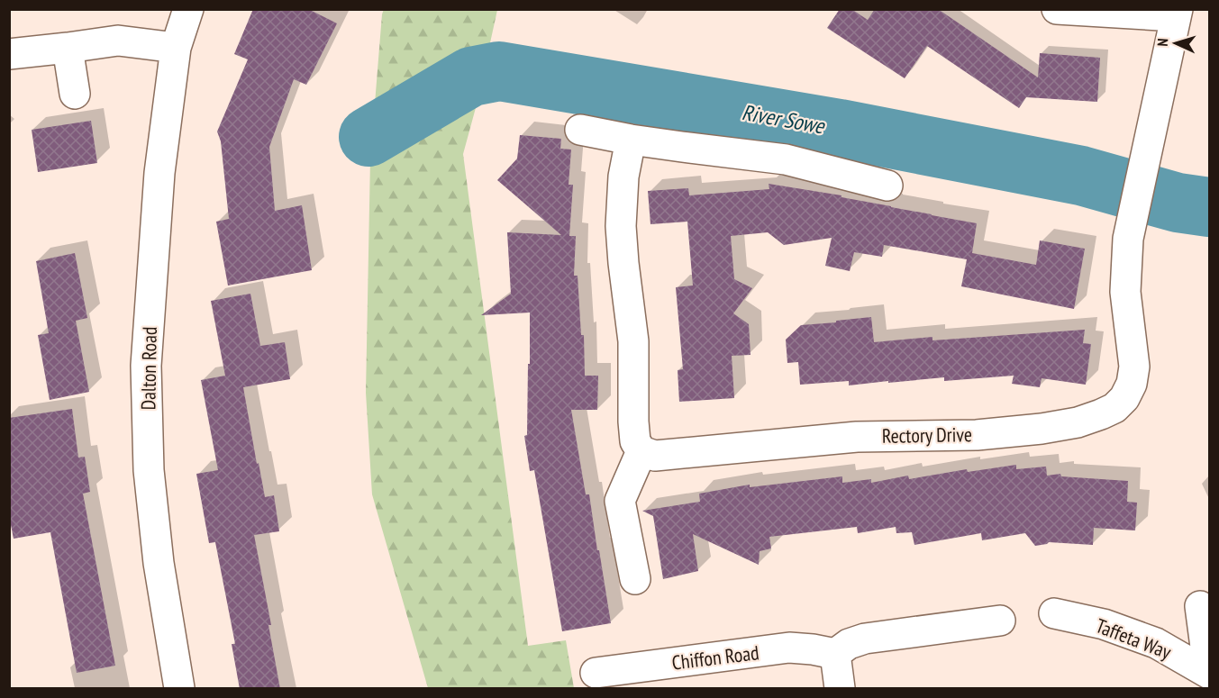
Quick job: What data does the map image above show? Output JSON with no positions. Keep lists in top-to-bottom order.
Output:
{
  "streets": {
    "street": [
      "Dalton Road",
      "Rectory Drive",
      "Taffeta Way",
      "Chiffon Road"
    ]
  },
  "water": ["River Sowe"],
  "north": "left"
}
